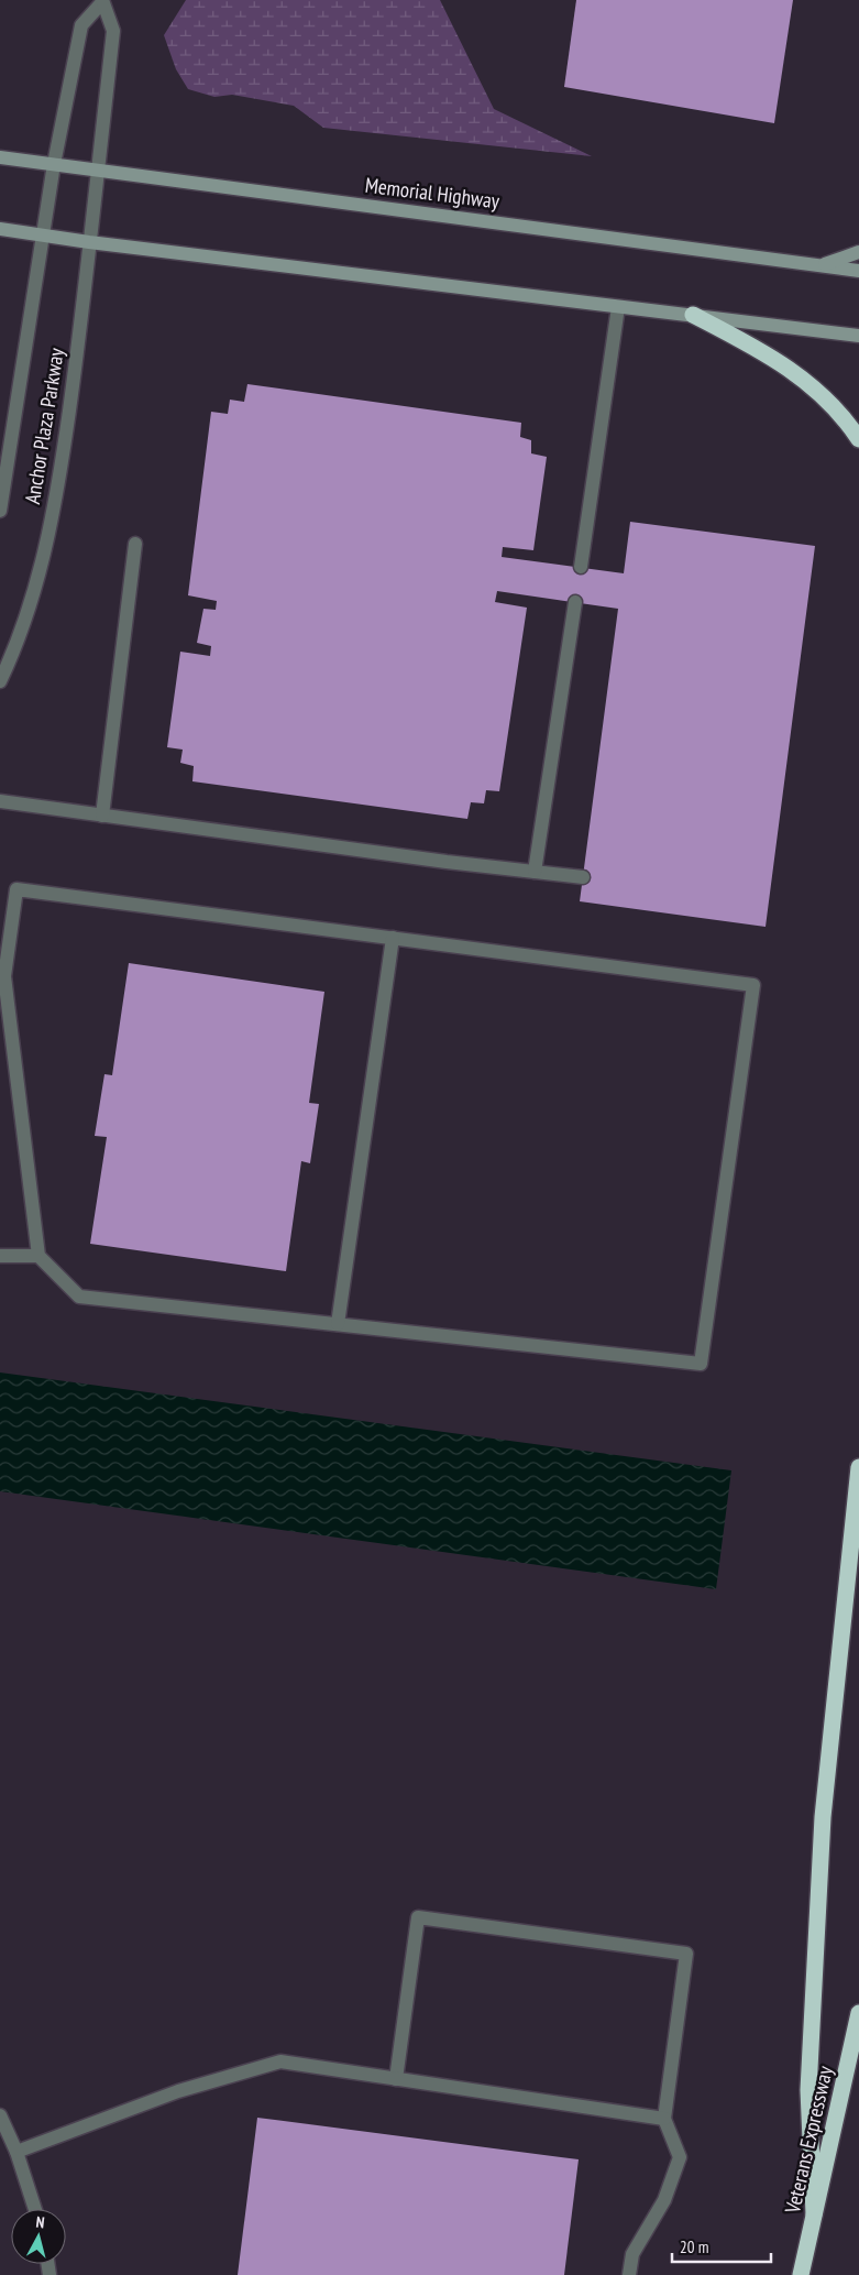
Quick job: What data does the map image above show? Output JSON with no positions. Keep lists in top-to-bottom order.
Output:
{
  "streets": {
    "highway": ["Veterans Expressway"],
    "main road": ["Memorial Highway"],
    "street": ["Anchor Plaza Parkway"]
  },
  "crossings": [
    ["Memorial Highway", "Anchor Plaza Parkway"]
  ],
  "scale_bar": "20 m",
  "north": "top"
}
